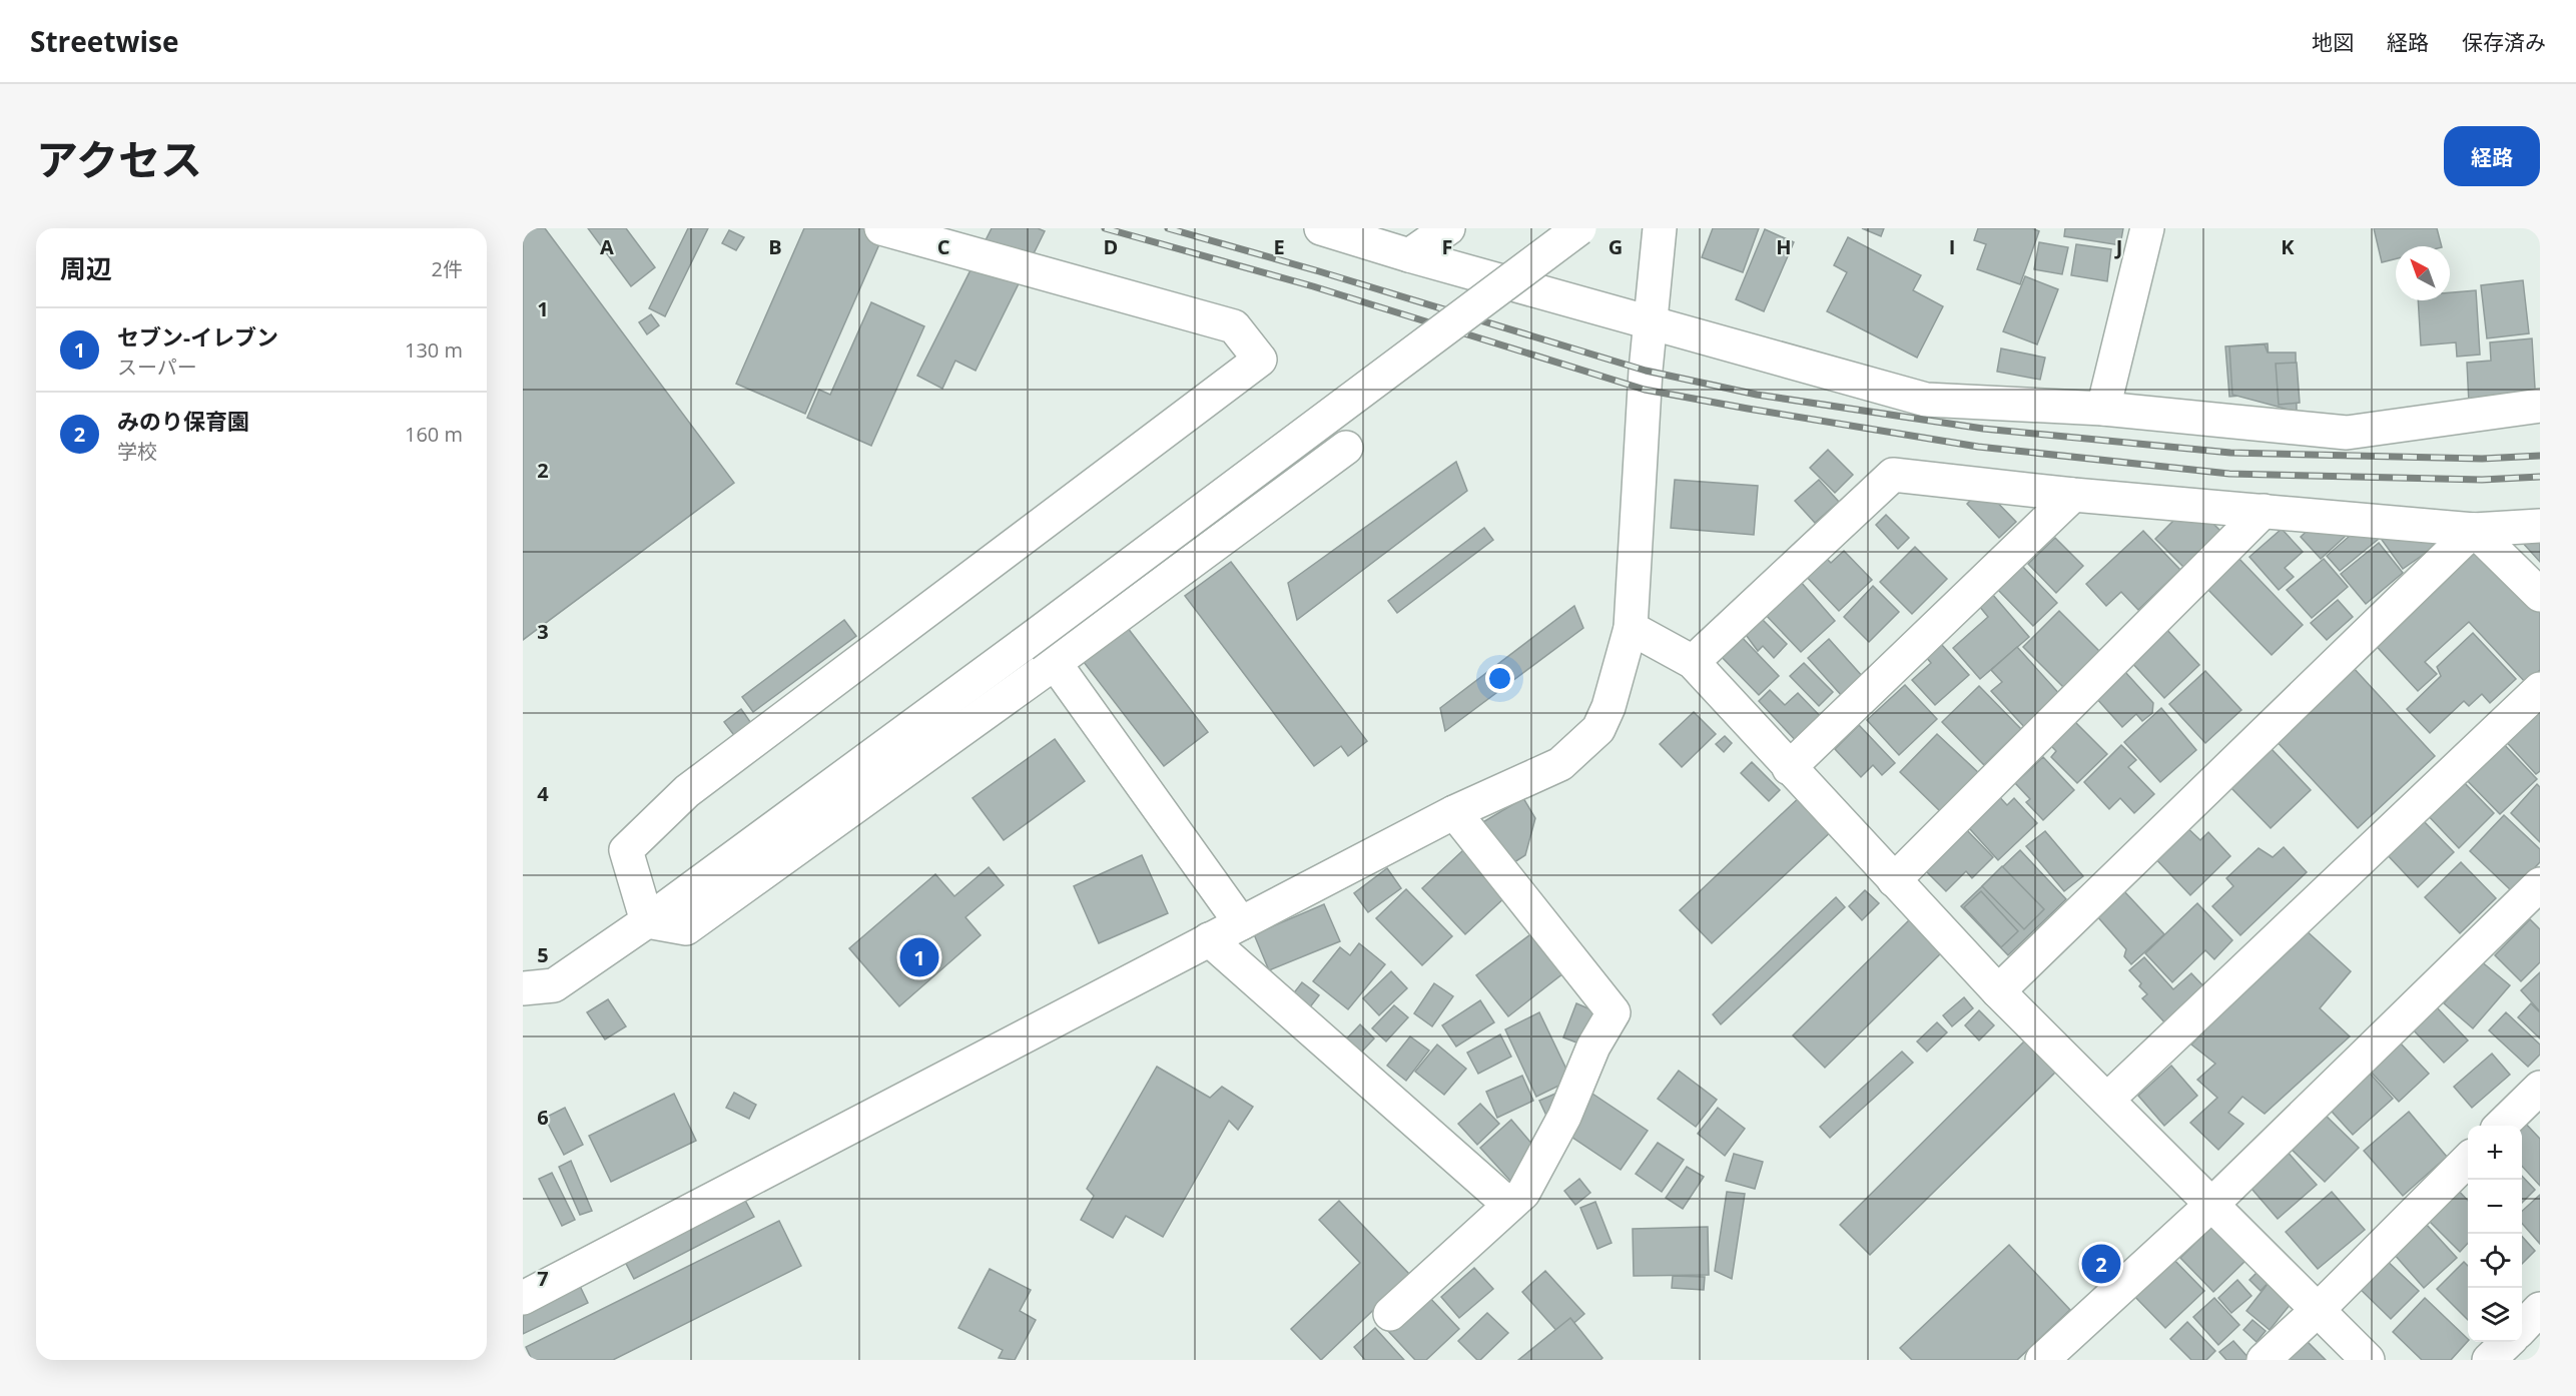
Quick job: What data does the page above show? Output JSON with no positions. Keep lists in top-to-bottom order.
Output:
{
  "north": "top left",
  "page": {
    "header": "Streetwise",
    "nav": ["地図", "経路", "保存済み"],
    "title": "アクセス",
    "buttons": "経路",
    "heading": ["周辺", "2件"],
    "list": [
      {
        "mark": "1",
        "name": "セブン-イレブン",
        "note": "スーパー",
        "value": "130 m"
      },
      {
        "mark": "2",
        "name": "みのり保育園",
        "note": "学校",
        "value": "160 m"
      }
    ],
    "pins": ["1", "2"],
    "map_buttons": ["+", "−"]
  },
  "grid": {
    "columns": [
      "A",
      "B",
      "C",
      "D",
      "E",
      "F",
      "G",
      "H",
      "I",
      "J",
      "K"
    ],
    "rows": [
      "1",
      "2",
      "3",
      "4",
      "5",
      "6",
      "7"
    ]
  }
}
